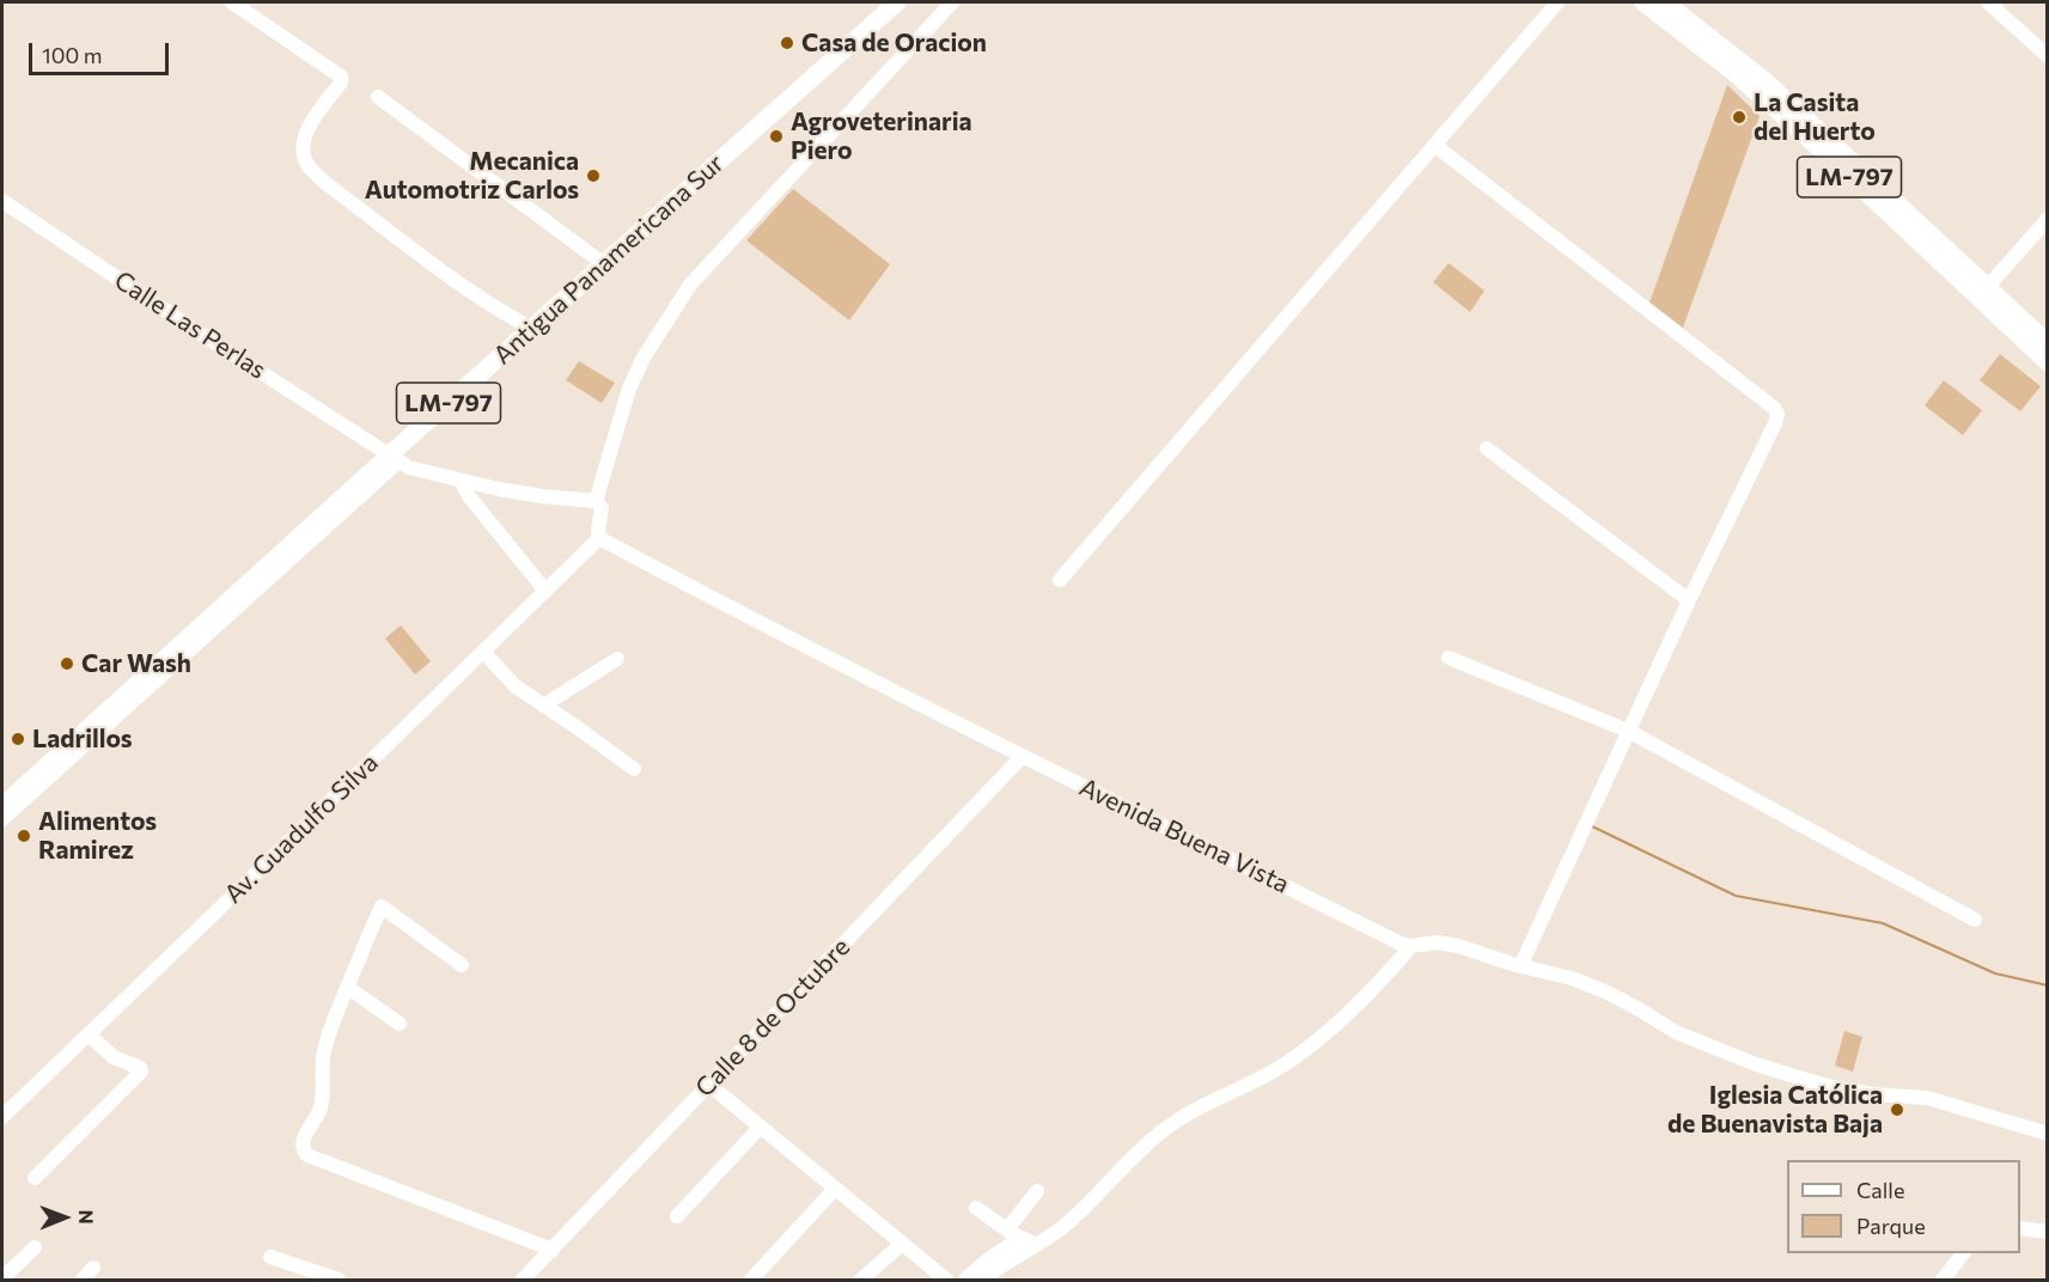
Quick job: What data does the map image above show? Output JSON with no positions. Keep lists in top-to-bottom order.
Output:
{
  "streets": {
    "main road": ["LM-797", "Antigua Panamericana Sur"],
    "street": [
      "Calle Las Perlas",
      "Av. Guadulfo Silva",
      "Avenida Buena Vista",
      "Calle 8 de Octubre"
    ]
  },
  "crossings": [
    ["Antigua Panamericana Sur", "Calle Las Perlas"],
    ["Av. Guadulfo Silva", "Avenida Buena Vista"],
    ["Avenida Buena Vista", "Calle 8 de Octubre"]
  ],
  "places": [
    "Casa de Oracion",
    "La Casita del Huerto",
    "Agroveterinaria Piero",
    "Mecanica Automotriz Carlos",
    "Car Wash",
    "Ladrillos",
    "Alimentos Ramirez",
    "Iglesia Católica de Buenavista Baja"
  ],
  "legend": ["Calle", "Parque"],
  "scale_bar": "100 m",
  "north": "right"
}
